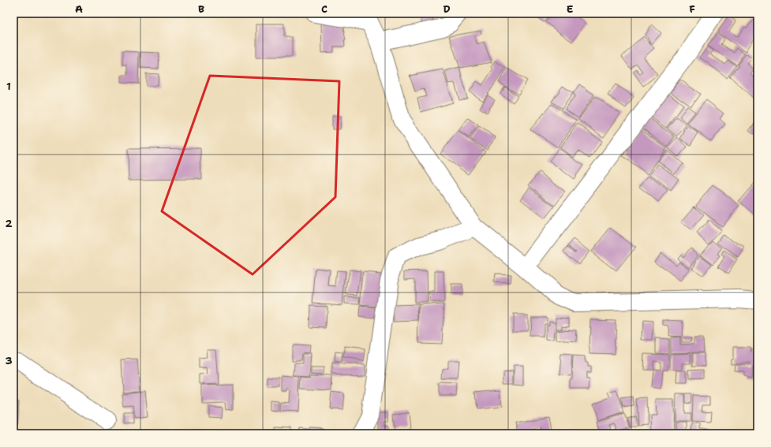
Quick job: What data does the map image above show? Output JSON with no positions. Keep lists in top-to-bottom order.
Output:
{
  "grid": {
    "columns": [
      "A",
      "B",
      "C",
      "D",
      "E",
      "F"
    ],
    "rows": ["1", "2", "3"]
  }
}
